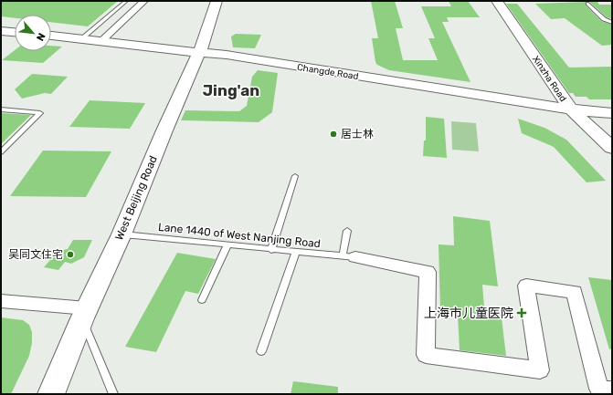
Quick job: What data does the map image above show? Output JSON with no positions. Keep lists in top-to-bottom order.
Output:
{
  "streets": {
    "main road": ["Changde Road", "Xinzha Road", "West Beijing Road"],
    "lane": ["Lane 1440 of West Nanjing Road"]
  },
  "crossings": [
    ["Changde Road", "Xinzha Road"],
    ["Changde Road", "West Beijing Road"],
    ["West Beijing Road", "Lane 1440 of West Nanjing Road"]
  ],
  "districts": ["Jing'an"],
  "places": {
    "other": ["居士林", "吴同文住宅"],
    "health": ["上海市儿童医院"]
  },
  "north": "bottom right"
}
